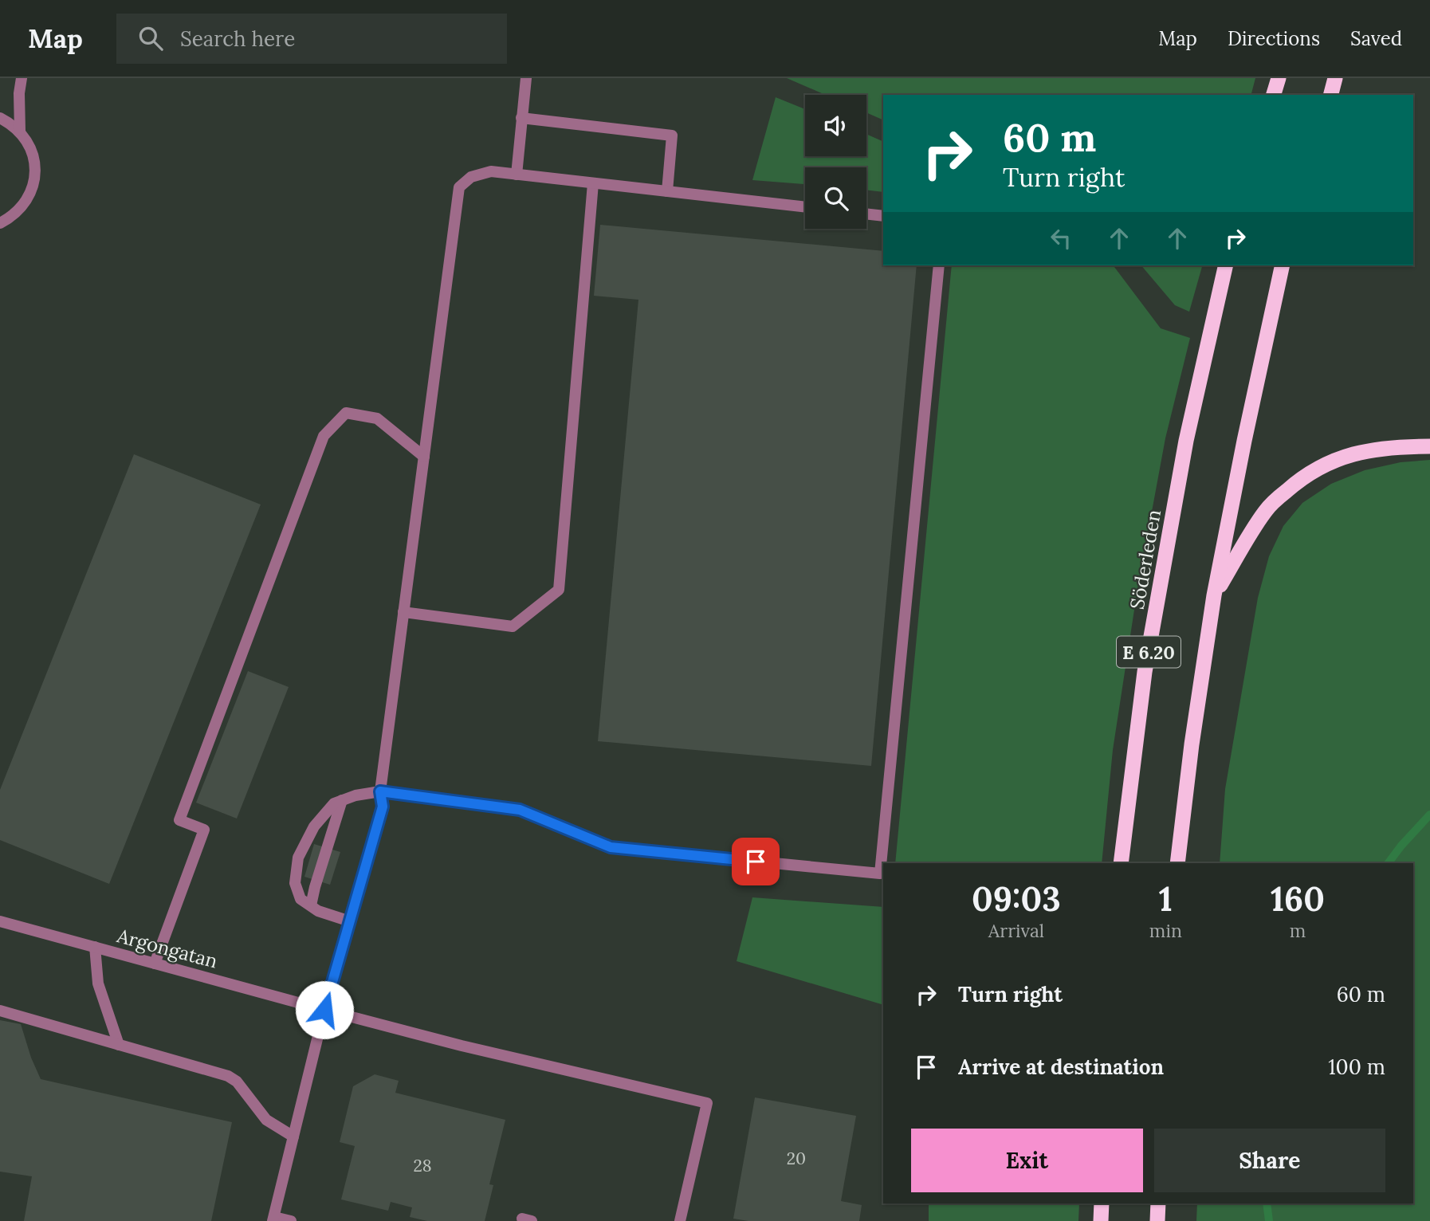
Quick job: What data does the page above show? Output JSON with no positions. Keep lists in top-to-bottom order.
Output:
{
  "streets": {
    "highway": ["Söderleden", "E 6.20"],
    "street": ["Argongatan"]
  },
  "house_numbers": ["20", "28"],
  "page": {
    "header": "Map",
    "search": "Search here",
    "nav": ["Map", "Directions", "Saved"],
    "turn": ["60 m", "Turn right"],
    "eta": [
      "09:03",
      "Arrival",
      "1",
      "min",
      "160",
      "m"
    ],
    "list": [
      {
        "name": "Turn right",
        "value": "60 m"
      },
      {
        "name": "Arrive at destination",
        "value": "100 m"
      }
    ],
    "buttons": ["Exit", "Share"]
  }
}
